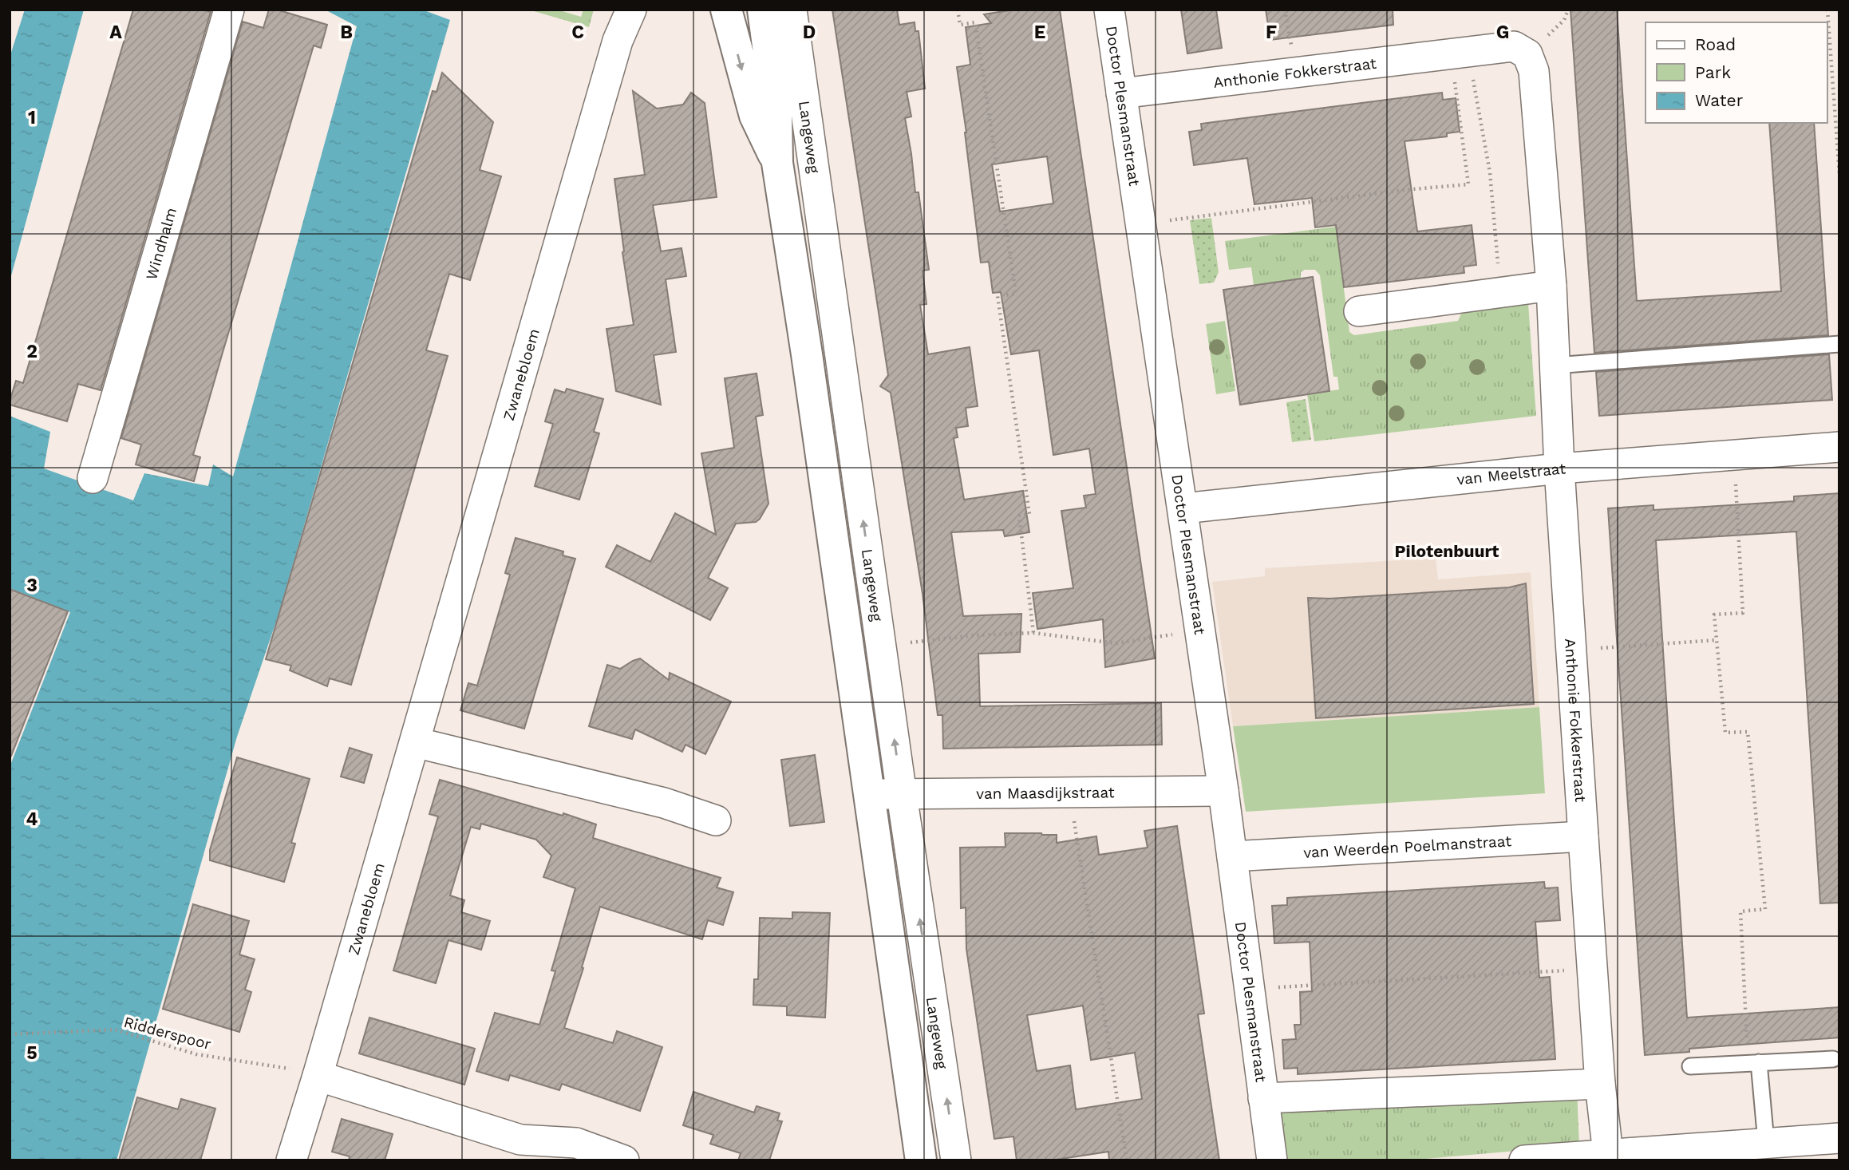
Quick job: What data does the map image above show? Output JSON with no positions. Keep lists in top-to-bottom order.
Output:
{
  "streets": {
    "main road": ["Langeweg"],
    "street": [
      "Anthonie Fokkerstraat",
      "Doctor Plesmanstraat",
      "Windhalm",
      "Zwanebloem",
      "van Meelstraat",
      "van Maasdijkstraat",
      "van Weerden Poelmanstraat"
    ],
    "path": ["Ridderspoor"]
  },
  "crossings": [
    ["Anthonie Fokkerstraat", "Doctor Plesmanstraat"],
    ["Anthonie Fokkerstraat", "van Meelstraat"],
    ["Anthonie Fokkerstraat", "van Weerden Poelmanstraat"],
    ["Doctor Plesmanstraat", "van Meelstraat"],
    ["Doctor Plesmanstraat", "van Maasdijkstraat"],
    ["Doctor Plesmanstraat", "van Weerden Poelmanstraat"],
    ["Langeweg", "van Maasdijkstraat"],
    ["Zwanebloem", "Ridderspoor"]
  ],
  "districts": ["Pilotenbuurt"],
  "legend": ["Road", "Park", "Water"],
  "grid": {
    "columns": [
      "A",
      "B",
      "C",
      "D",
      "E",
      "F",
      "G"
    ],
    "rows": [
      "1",
      "2",
      "3",
      "4",
      "5"
    ]
  }
}
